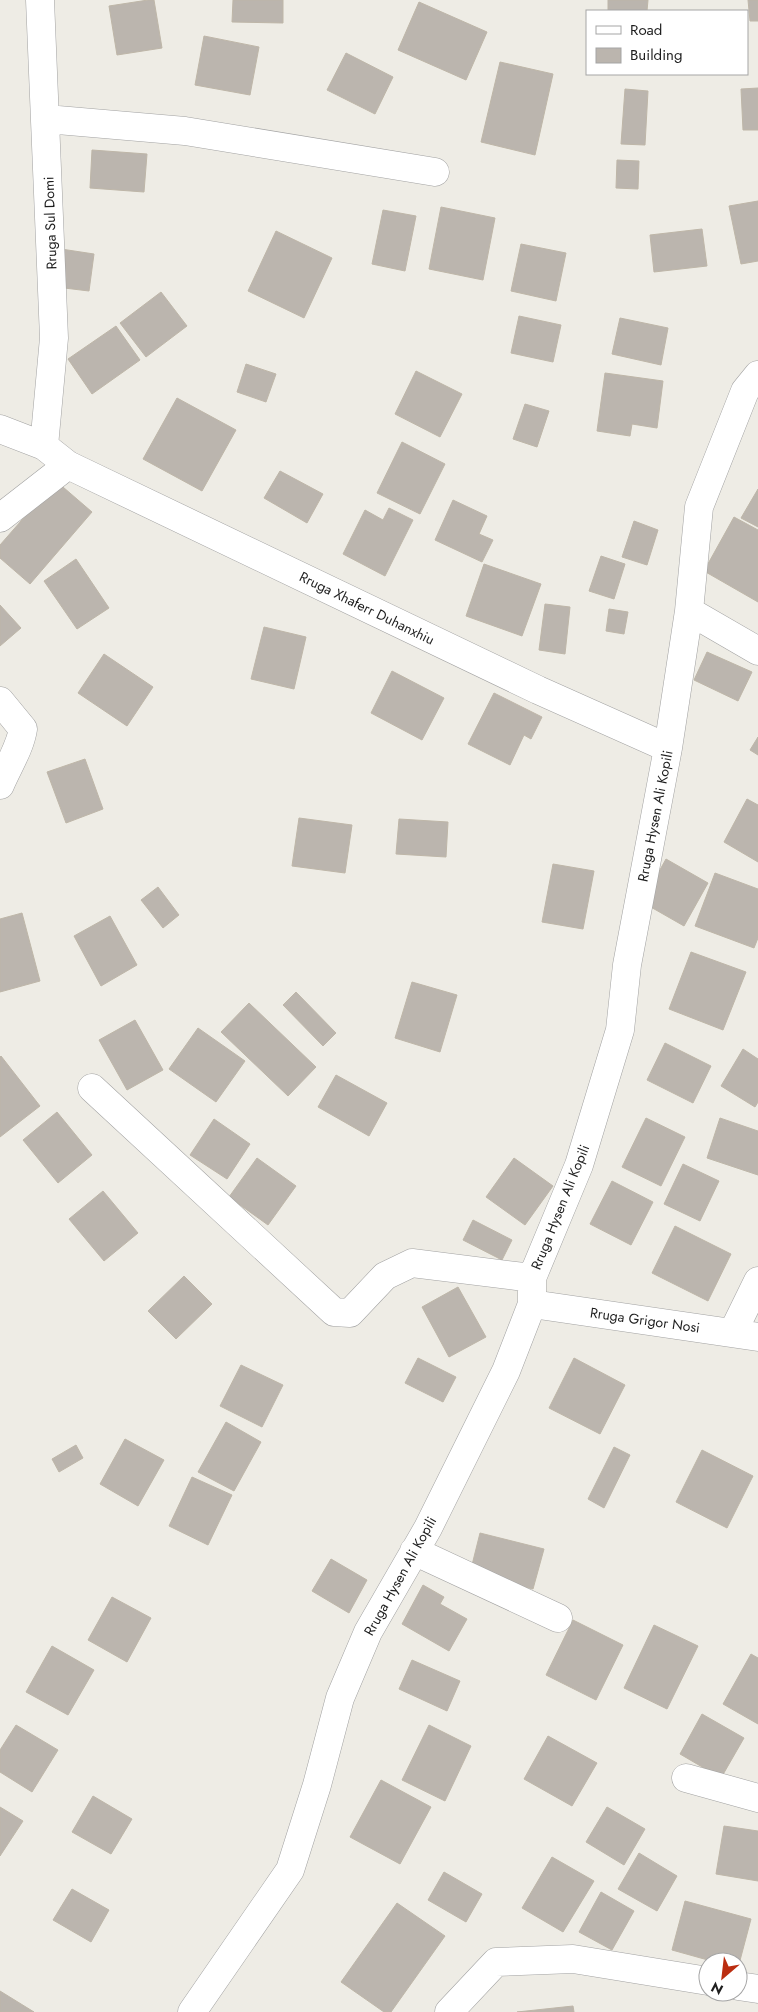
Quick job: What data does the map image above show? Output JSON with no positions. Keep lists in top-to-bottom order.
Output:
{
  "streets": {
    "street": [
      "Rruga Sul Domi",
      "Rruga Xhaferr Duhanxhiu",
      "Rruga Hysen Ali Kopili",
      "Rruga Grigor Nosi"
    ]
  },
  "crossings": [
    ["Rruga Sul Domi", "Rruga Xhaferr Duhanxhiu"],
    ["Rruga Xhaferr Duhanxhiu", "Rruga Hysen Ali Kopili"],
    ["Rruga Hysen Ali Kopili", "Rruga Grigor Nosi"]
  ],
  "legend": ["Road", "Building"],
  "north": "bottom left"
}
